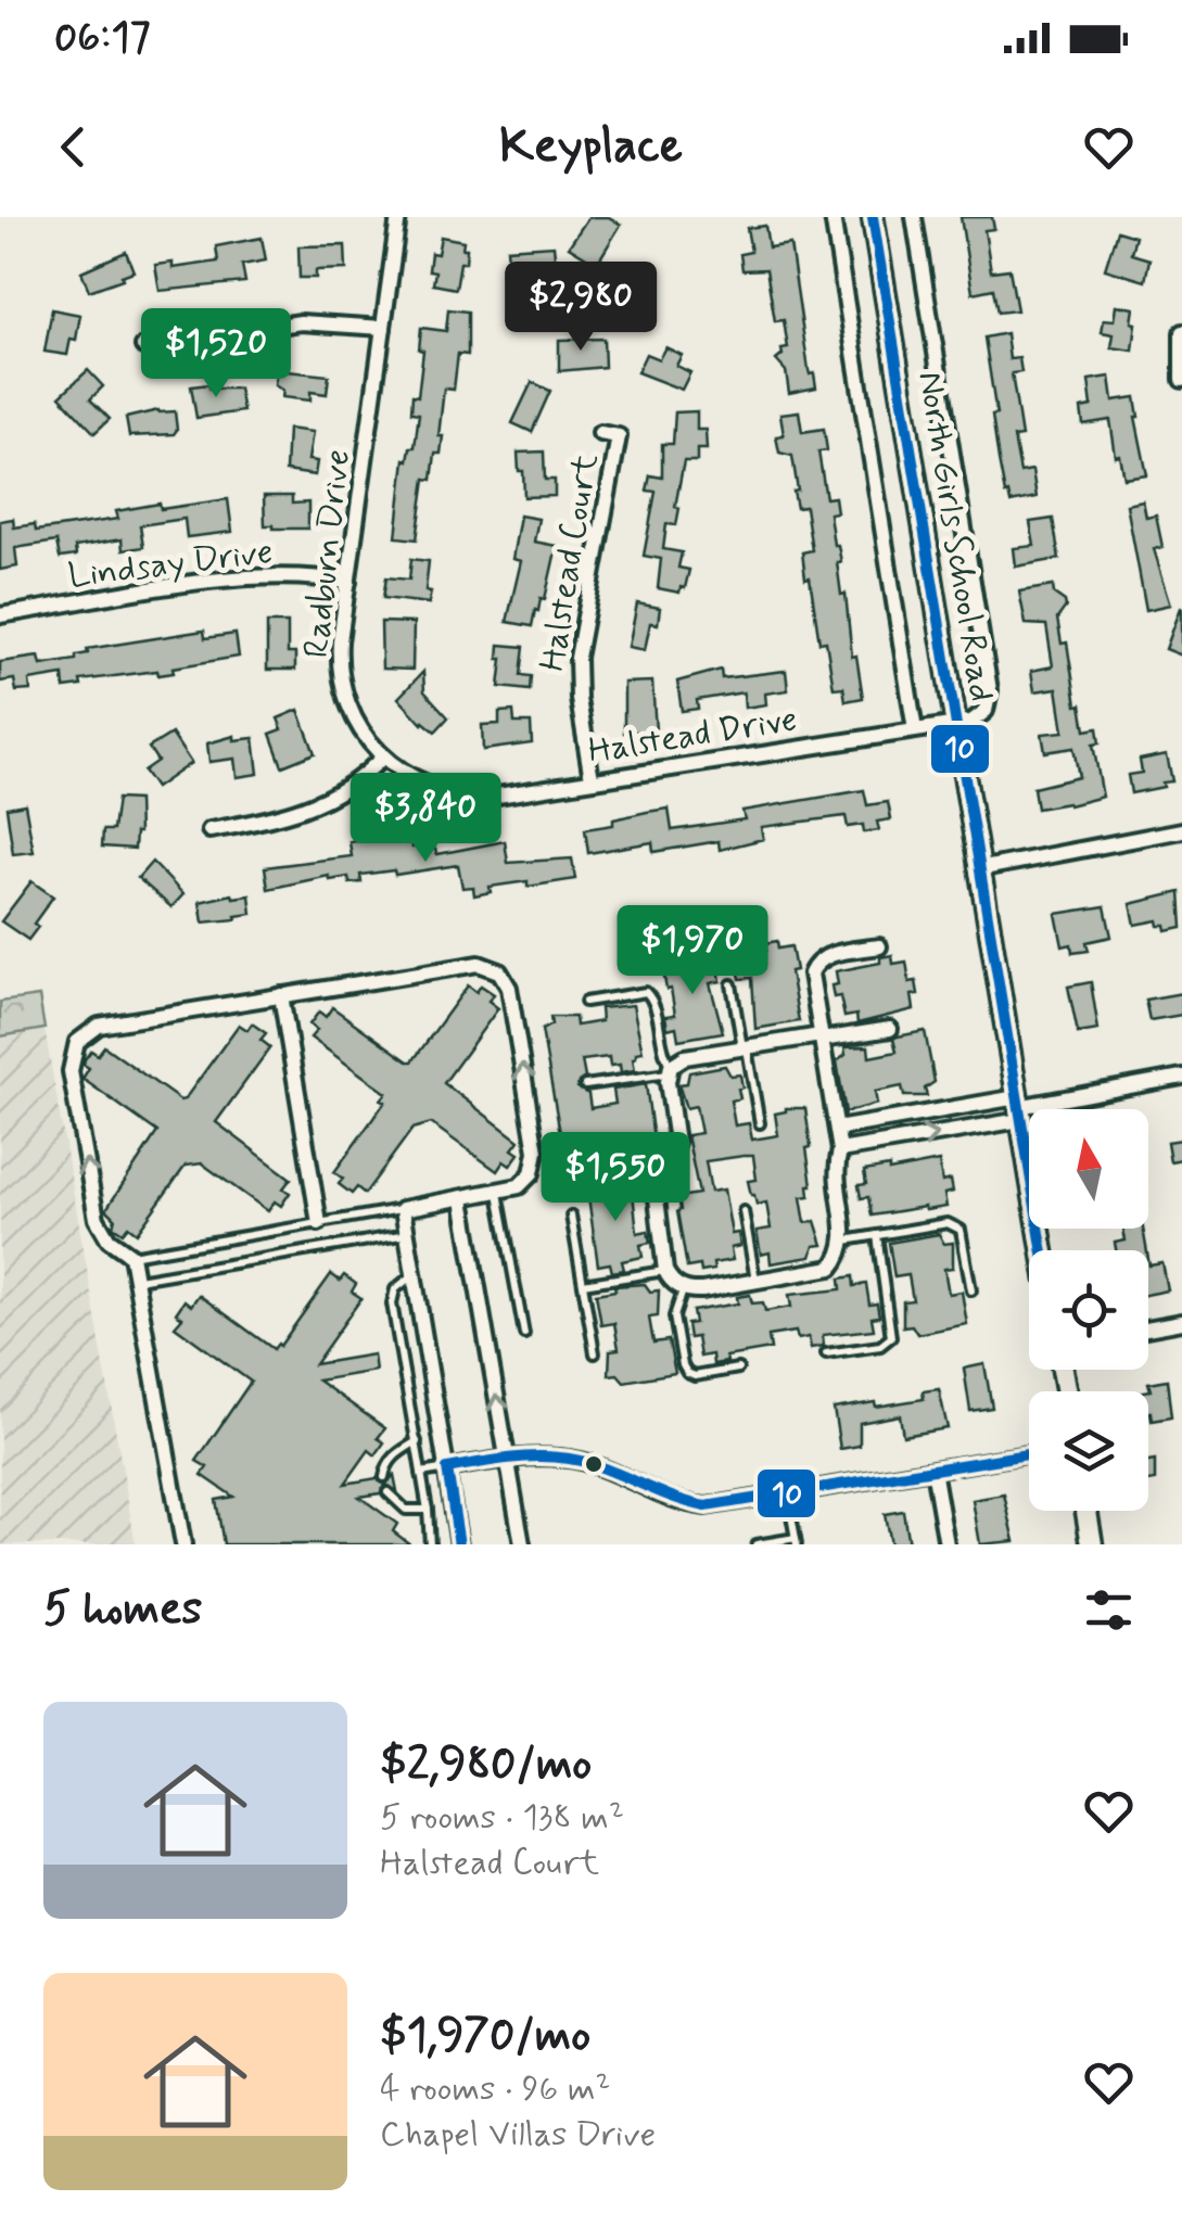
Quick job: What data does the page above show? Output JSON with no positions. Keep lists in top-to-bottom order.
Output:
{
  "streets": {
    "main road": ["North Girls School Road"],
    "street": [
      "Radburn Drive",
      "Lindsay Drive",
      "Halstead Court",
      "Halstead Drive"
    ]
  },
  "crossings": [
    ["North Girls School Road", "Halstead Drive"],
    ["Radburn Drive", "Lindsay Drive"],
    ["Radburn Drive", "Halstead Drive"],
    ["Halstead Court", "Halstead Drive"]
  ],
  "lines": ["transit line 10"],
  "north": "top",
  "page": {
    "status": "06:17",
    "header": "Keyplace",
    "price": [
      "$2,980",
      "$1,520",
      "$3,840",
      "$1,970",
      "$1,550"
    ],
    "heading": "5 homes",
    "list": [
      {
        "name": "$2,980/mo",
        "note": "5 rooms · 138 m² · Halstead Court"
      },
      {
        "name": "$1,970/mo",
        "note": "4 rooms · 96 m² · Chapel Villas Drive"
      }
    ]
  }
}
